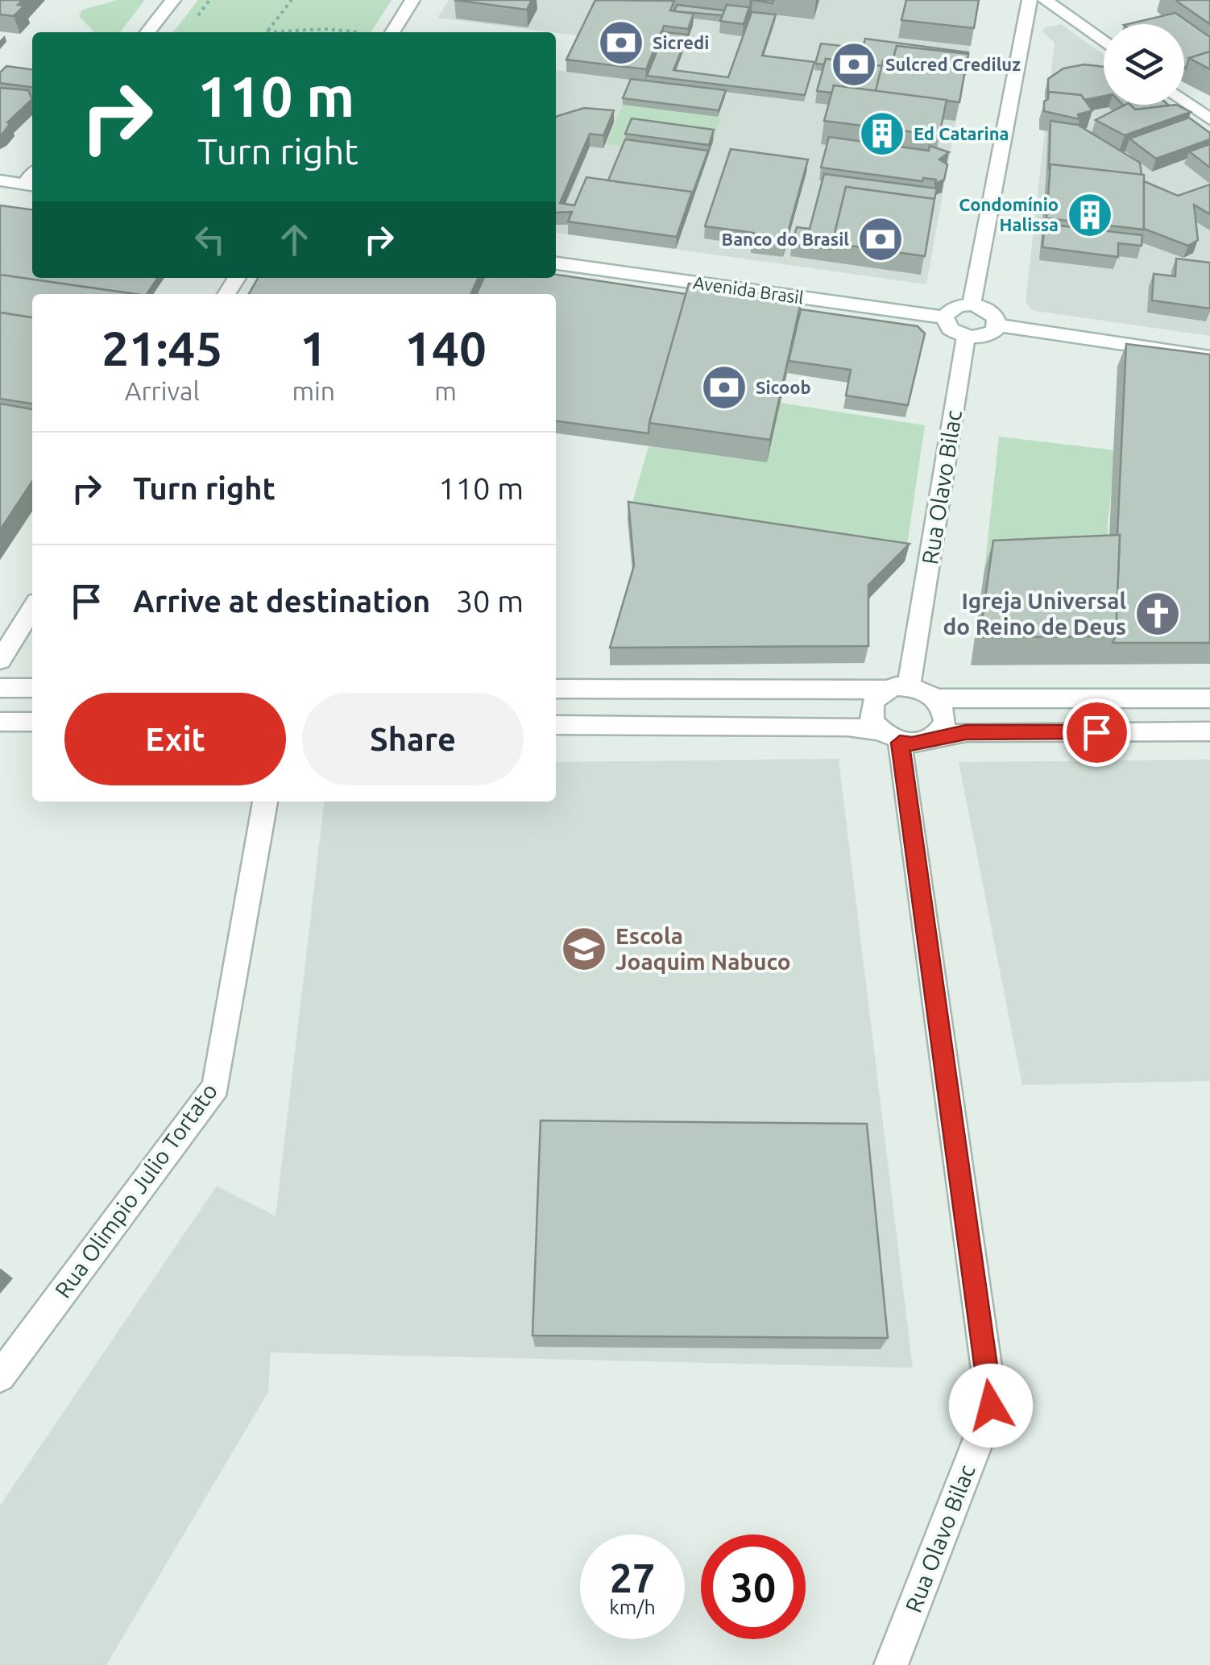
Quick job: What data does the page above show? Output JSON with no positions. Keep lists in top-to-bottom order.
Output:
{
  "streets": {
    "street": ["Avenida Brasil", "Rua Olavo Bilac", "Rua Olimpio Julio Tortato"]
  },
  "crossings": [
    ["Avenida Brasil", "Rua Olavo Bilac"]
  ],
  "places": {
    "bank": [
      "Sicredi",
      "Sulcred Crediluz",
      "Banco do Brasil",
      "Sicoob"
    ],
    "building": ["Ed Catarina", "Condomínio Halissa"],
    "church": ["Igreja Universal do Reino de Deus"],
    "school or university": ["Escola Joaquim Nabuco"]
  },
  "page": {
    "turn": ["110 m", "Turn right"],
    "eta": [
      "21:45",
      "Arrival",
      "1",
      "min",
      "140",
      "m"
    ],
    "list": [
      {
        "name": "Turn right",
        "value": "110 m"
      },
      {
        "name": "Arrive at destination",
        "value": "30 m"
      }
    ],
    "buttons": ["Exit", "Share"],
    "speed": "27 km/h",
    "limit": "30"
  }
}
